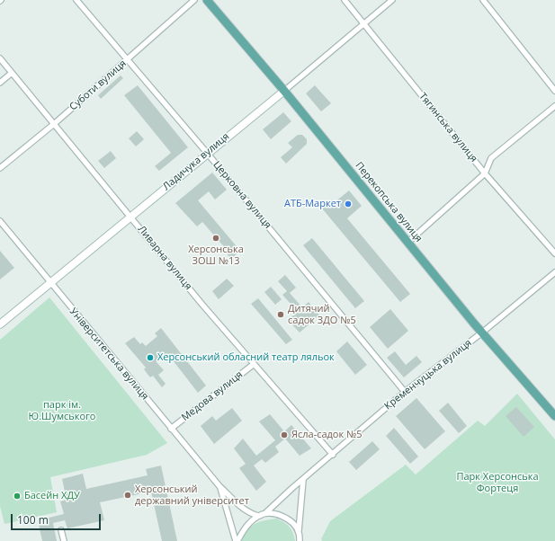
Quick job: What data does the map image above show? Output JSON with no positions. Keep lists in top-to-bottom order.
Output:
{
  "streets": {
    "main road": ["Перекопська вулиця"],
    "street": [
      "Суботи вулиця",
      "Тягинська вулиця",
      "Ладичука вулиця",
      "Церковна вулиця",
      "Ливарна вулиця",
      "Університетська вулиця",
      "Кременчуцька вулиця",
      "Медова вулиця"
    ]
  },
  "crossings": [
    ["Суботи вулиця", "Церковна вулиця"],
    ["Суботи вулиця", "Ливарна вулиця"],
    ["Тягинська вулиця", "Ладичука вулиця"],
    ["Ладичука вулиця", "Церковна вулиця"],
    ["Ладичука вулиця", "Перекопська вулиця"],
    ["Ладичука вулиця", "Ливарна вулиця"],
    ["Ладичука вулиця", "Університетська вулиця"],
    ["Церковна вулиця", "Кременчуцька вулиця"],
    ["Перекопська вулиця", "Кременчуцька вулиця"],
    ["Ливарна вулиця", "Кременчуцька вулиця"],
    ["Ливарна вулиця", "Медова вулиця"],
    ["Університетська вулиця", "Медова вулиця"]
  ],
  "parks": ["парк ім. Ю.Шумського", "Парк Херсонська Фортеця"],
  "places": [
    "АТБ-Маркет",
    "Херсонська ЗОШ №13",
    "Дитячий садок ЗДО №5",
    "Херсонський обласний театр ляльок",
    "Ясла-садок №5",
    "Херсонський державний університет",
    "Басейн ХДУ"
  ],
  "scale_bar": "100 m"
}
